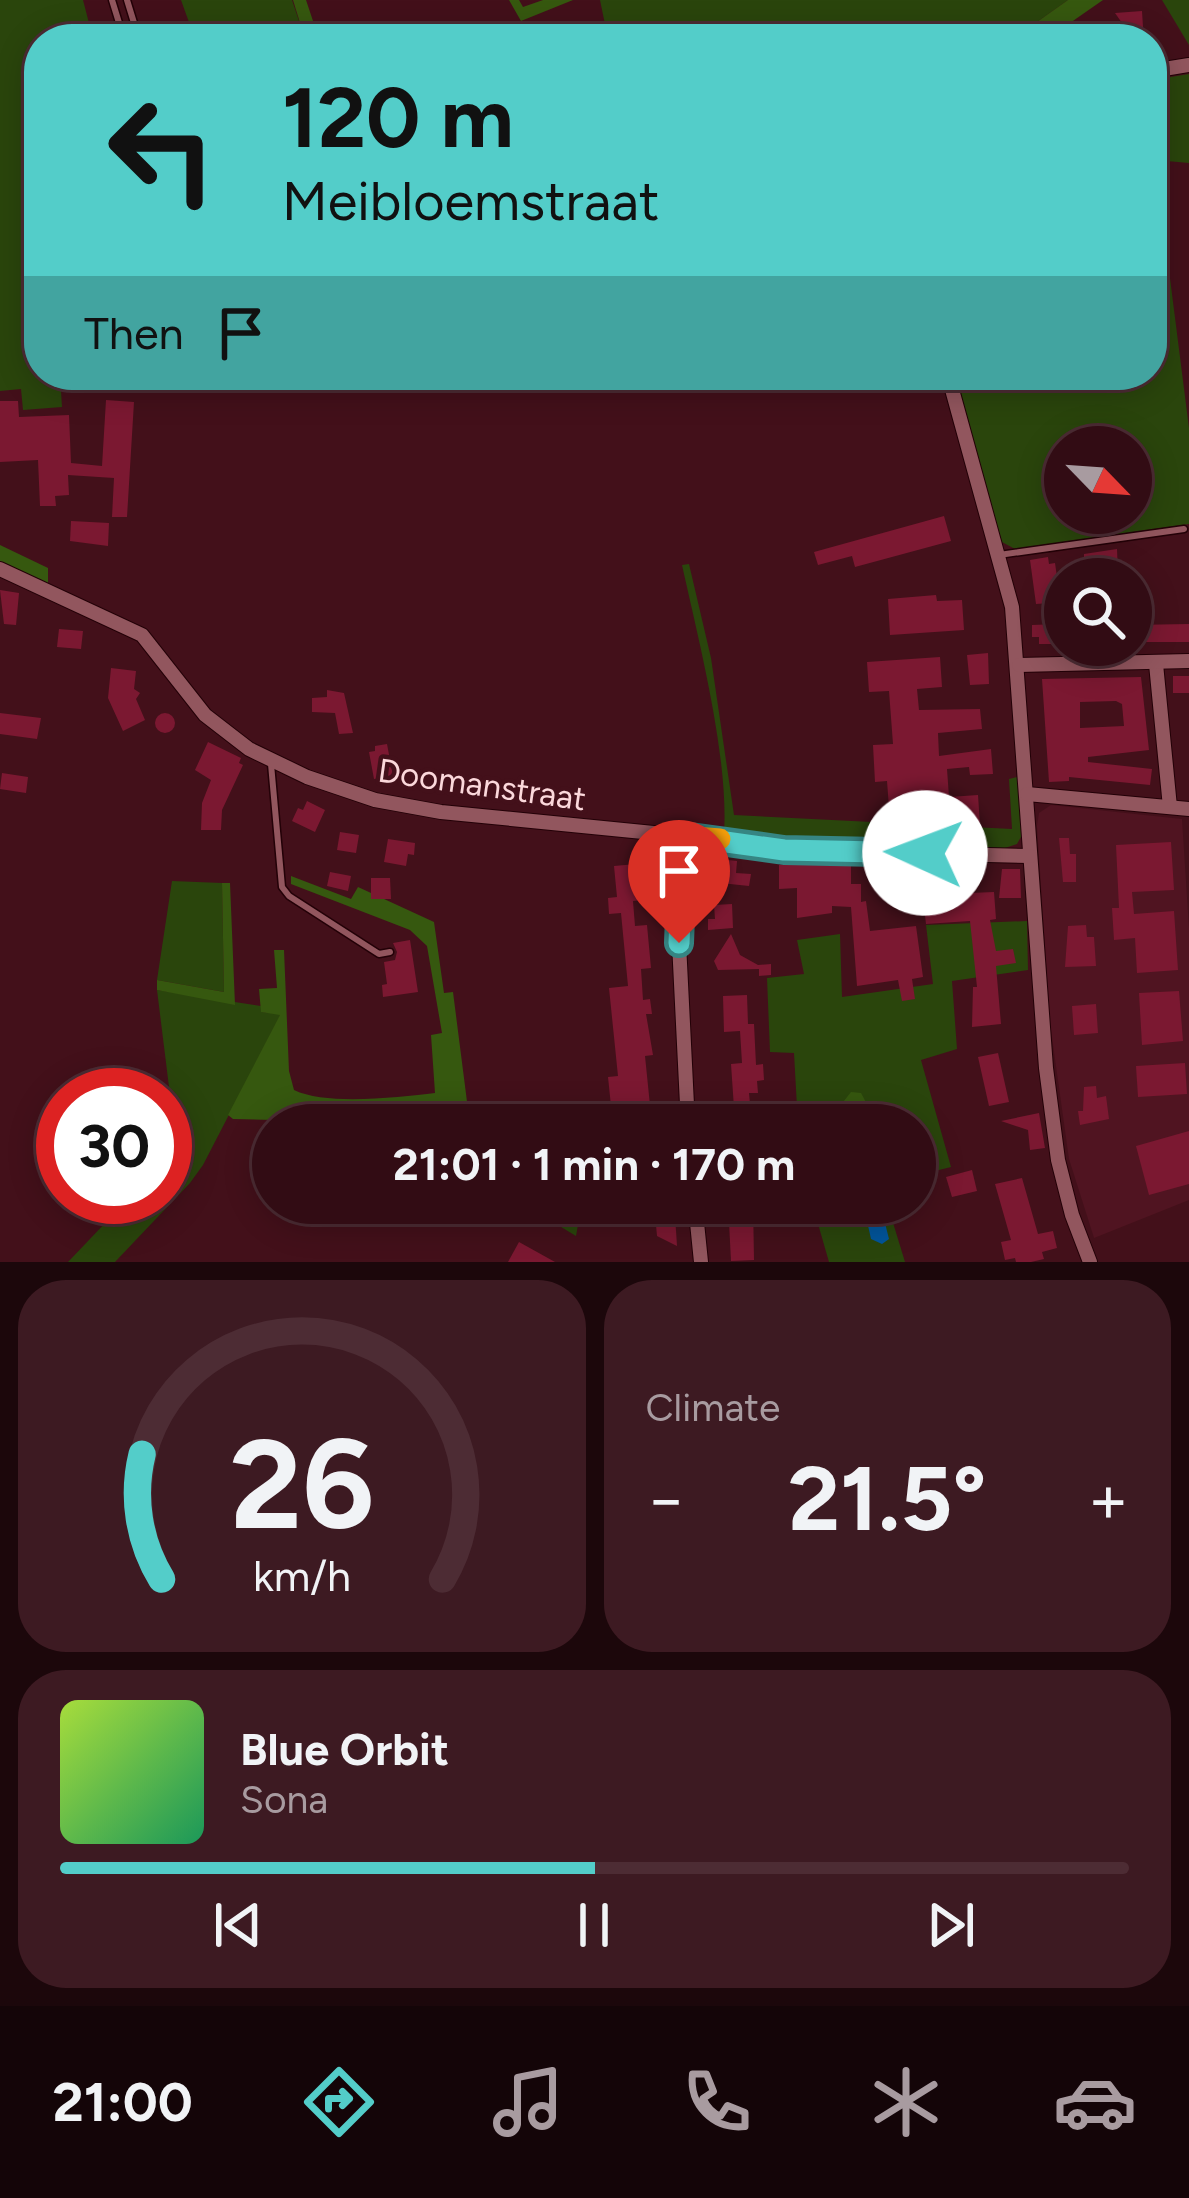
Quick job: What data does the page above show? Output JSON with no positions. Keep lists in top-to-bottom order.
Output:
{
  "streets": {
    "street": ["Doomanstraat"]
  },
  "north": "bottom right",
  "page": {
    "turn": ["120 m", "Meibloemstraat"],
    "then": "Then",
    "limit": "30",
    "trip": "21:01 · 1 min · 170 m",
    "tile": "Climate",
    "heat": ["−", "21.5°", "+"],
    "song": ["Blue Orbit", "Sona"],
    "tabs": "21:00",
    "gauge": ["26", "km/h"]
  }
}
